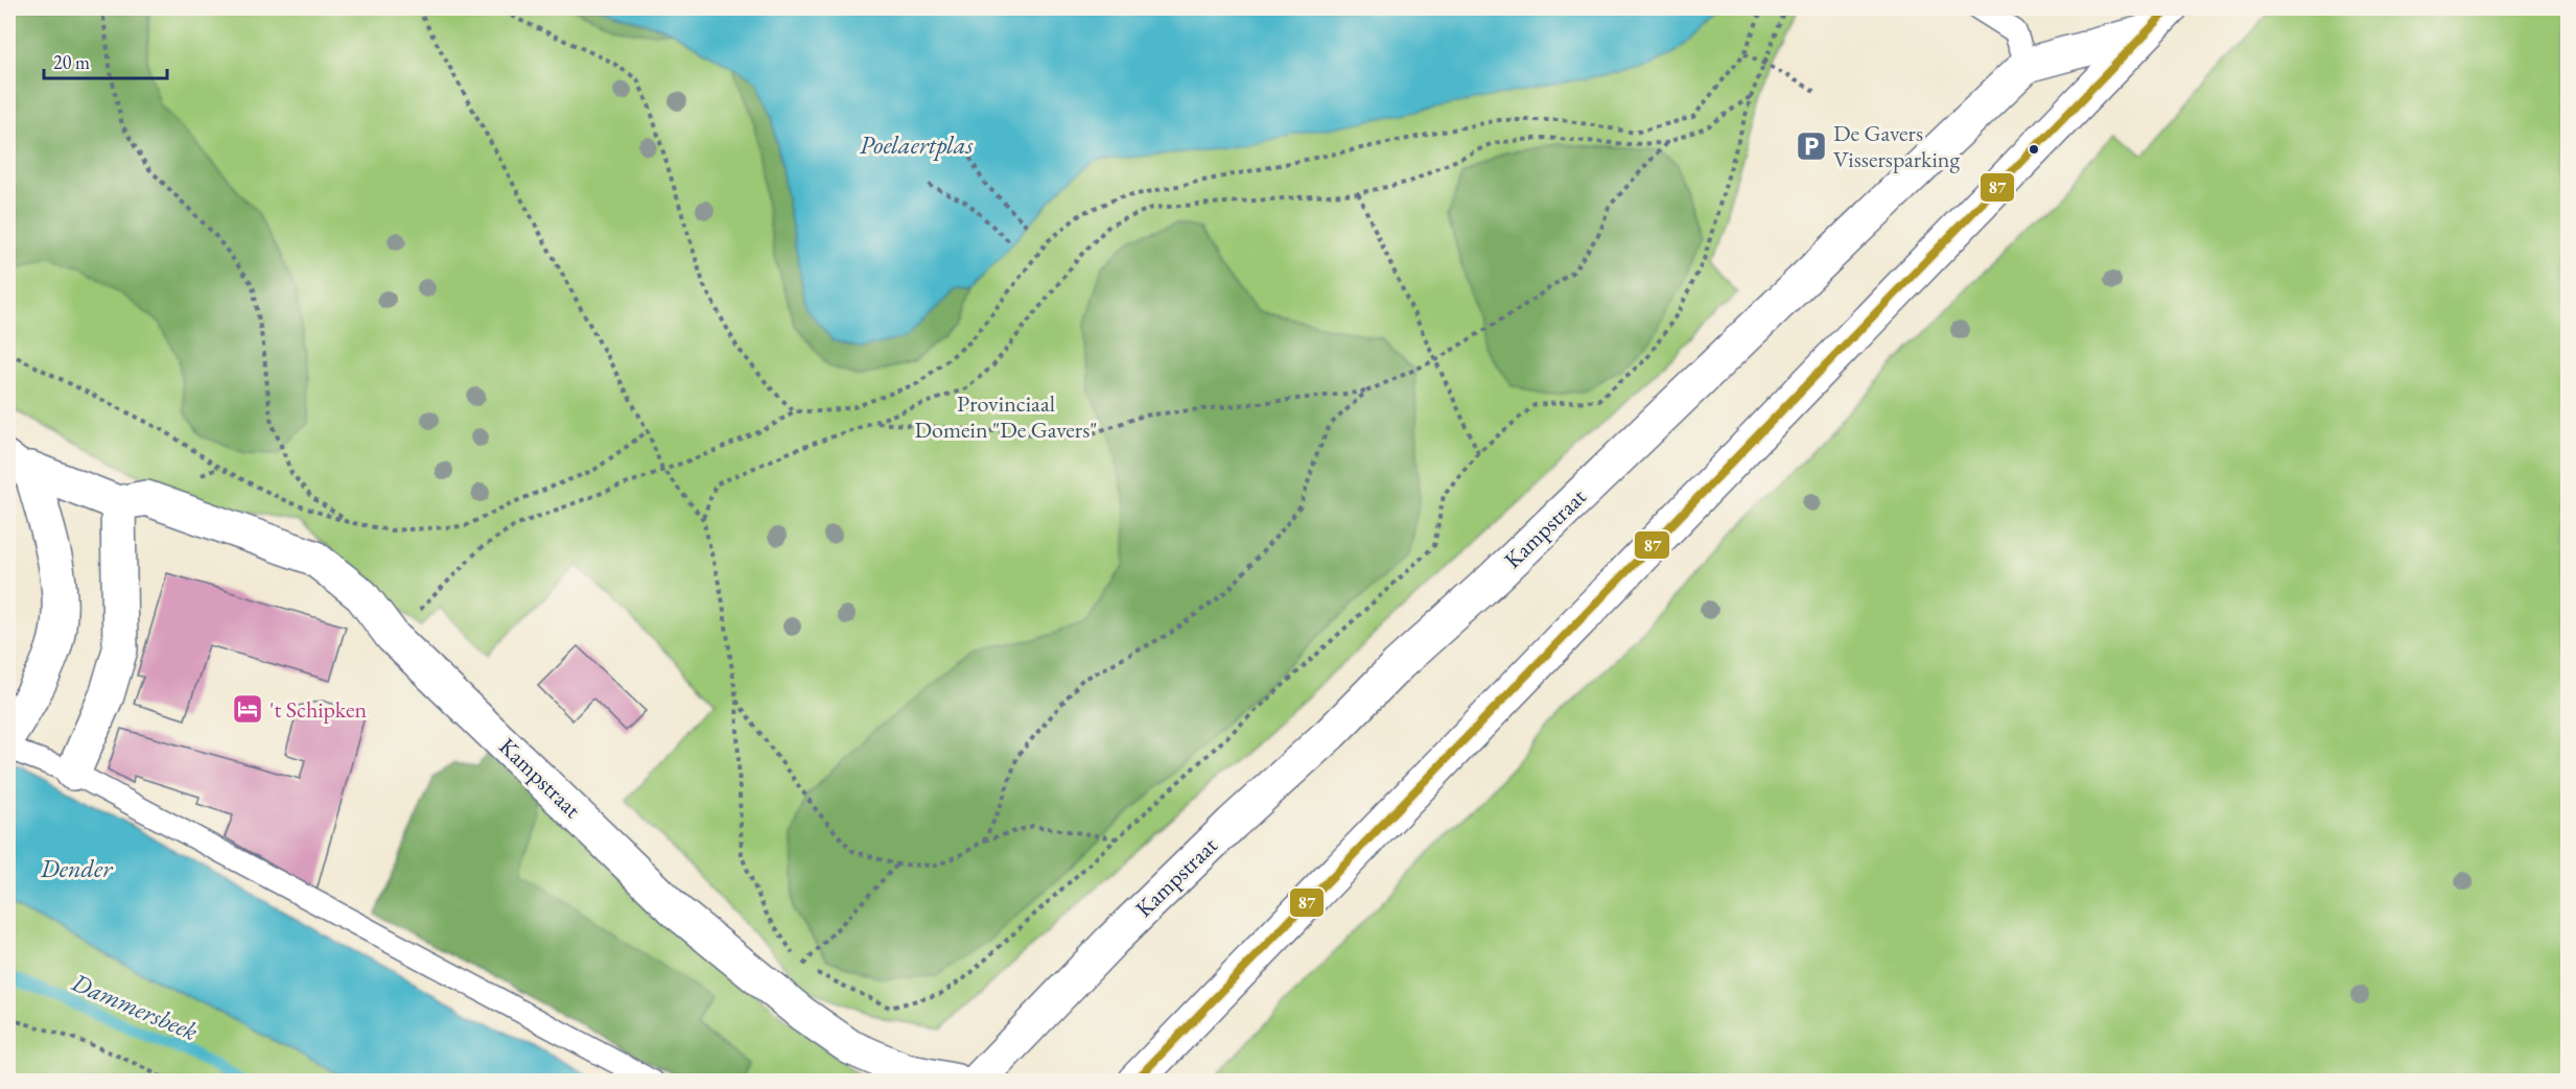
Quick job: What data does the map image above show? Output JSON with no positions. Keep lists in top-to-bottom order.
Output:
{
  "streets": {
    "street": ["Kampstraat"]
  },
  "water": ["Poelaertplas", "Dender", "Dammersbeek"],
  "parks": ["Provinciaal Domein \"De Gavers\""],
  "places": {
    "parking": ["De Gavers Vissersparking"],
    "hotel": ["'t Schipken"]
  },
  "lines": ["transit line 87"],
  "scale_bar": "20 m"
}
